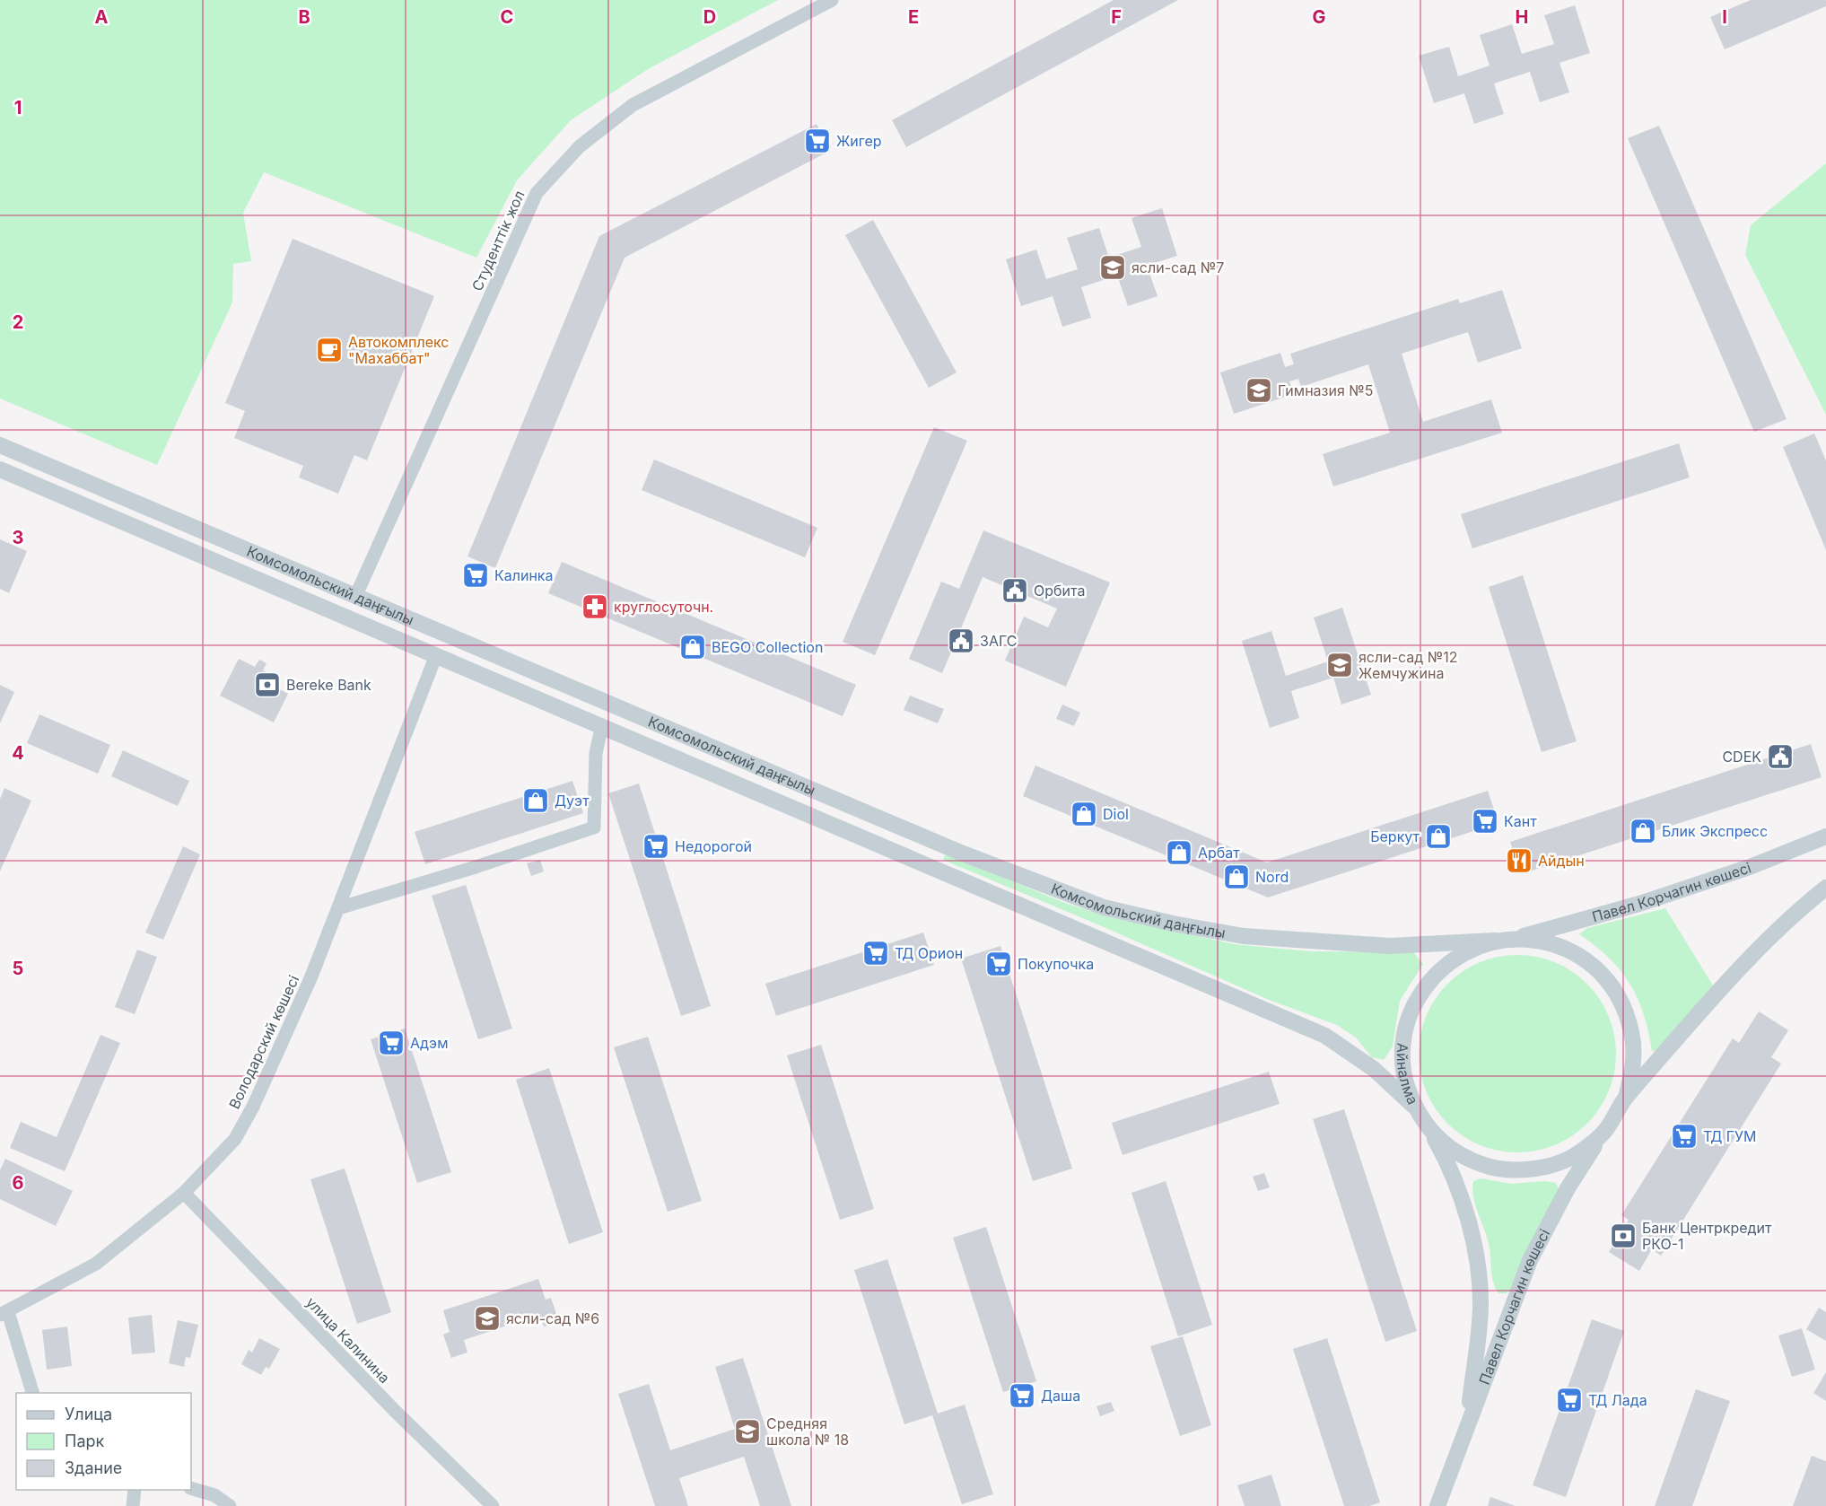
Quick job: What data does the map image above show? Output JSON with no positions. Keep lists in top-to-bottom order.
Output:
{
  "streets": {
    "street": [
      "Студенттік жол",
      "Комсомольский даңғылы",
      "Павел Корчагин көшесі",
      "Володарский көшесі",
      "Айналма",
      "улица Калинина"
    ]
  },
  "crossings": [
    ["Студенттік жол", "Комсомольский даңғылы"],
    ["Комсомольский даңғылы", "Володарский көшесі"],
    ["Комсомольский даңғылы", "Айналма"],
    ["Павел Корчагин көшесі", "Айналма"],
    ["Володарский көшесі", "улица Калинина"]
  ],
  "places": {
    "supermarket": [
      "Жигер",
      "Калинка",
      "Кант",
      "Недорогой",
      "ТД Орион",
      "Покупочка",
      "Адэм",
      "ТД ГУМ",
      "Даша",
      "ТД Лада"
    ],
    "school or university": [
      "ясли-сад №7",
      "Гимназия №5",
      "ясли-сад №12 Жемчужина",
      "ясли-сад №6",
      "Средняя школа № 18"
    ],
    "cafe": ["Автокомплекс \"Махаббат\""],
    "public building": ["Орбита", "ЗАГС", "CDEK"],
    "pharmacy": ["круглосуточн."],
    "shop": [
      "BEGO Collection",
      "Дуэт",
      "Diol",
      "Блик Экспресс",
      "Беркут",
      "Арбат",
      "Nord"
    ],
    "bank": ["Bereke Bank", "Банк Центркредит РКО-1"],
    "restaurant": ["Айдын"]
  },
  "legend": ["Улица", "Парк", "Здание"],
  "grid": {
    "columns": [
      "A",
      "B",
      "C",
      "D",
      "E",
      "F",
      "G",
      "H",
      "I"
    ],
    "rows": [
      "1",
      "2",
      "3",
      "4",
      "5",
      "6"
    ]
  }
}
